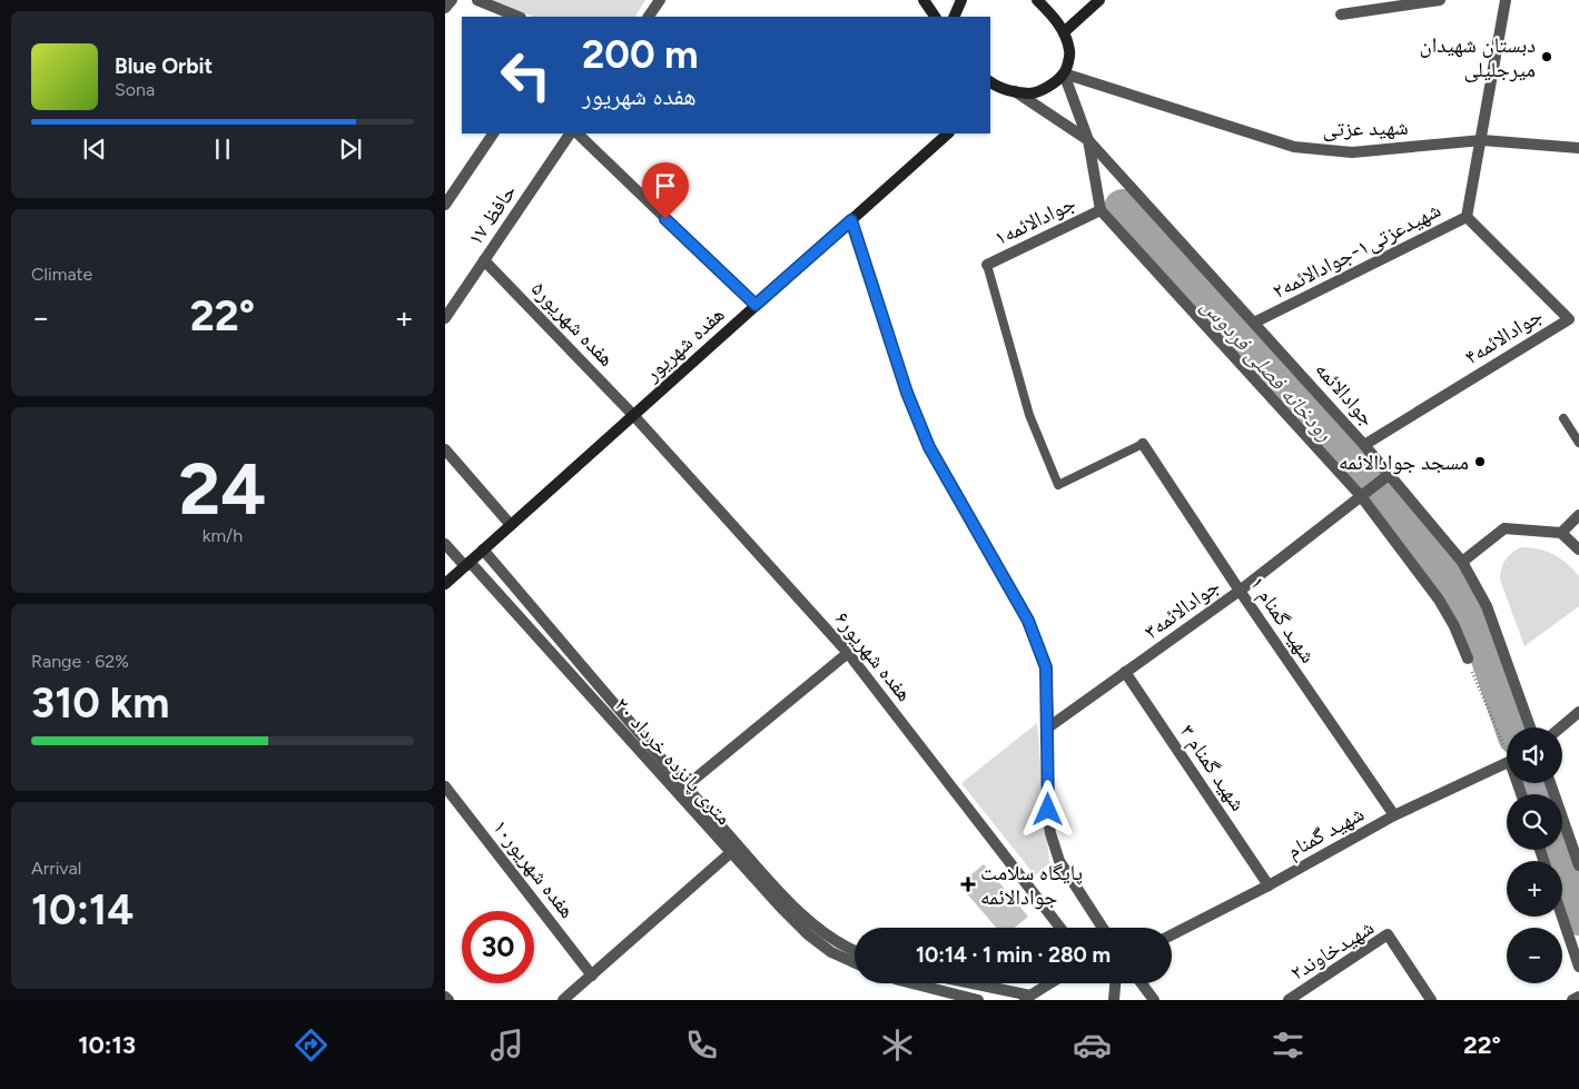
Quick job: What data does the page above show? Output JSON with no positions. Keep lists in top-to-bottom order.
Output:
{
  "streets": {
    "main road": ["هفده شهریور"],
    "street": [
      "شهید عزتی",
      "حافظ ۱۷",
      "جوادالائمه۱",
      "شهیدعزتی۱-جوادالائمه۲",
      "هفده شهریور۵",
      "جوادالائمه۴",
      "جوادالائمه",
      "جوادالائمه۳",
      "شهید گمنام ۱",
      "هفده شهریور۶",
      "۲۰ متری پانزده خرداد",
      "شهید گمنام ۳",
      "شهید گمنام",
      "هفده شهریور۱۰",
      "شهیدخاوند۲"
    ]
  },
  "crossings": [
    ["شهید عزتی", "شهیدعزتی۱-جوادالائمه۲"],
    ["شهید عزتی", "جوادالائمه"],
    ["حافظ ۱۷", "هفده شهریور۵"],
    ["جوادالائمه۱", "جوادالائمه"],
    ["شهیدعزتی۱-جوادالائمه۲", "جوادالائمه۴"],
    ["شهیدعزتی۱-جوادالائمه۲", "جوادالائمه"],
    ["هفده شهریور۵", "هفده شهریور"],
    ["هفده شهریور۵", "هفده شهریور۶"],
    ["جوادالائمه۴", "جوادالائمه"],
    ["هفده شهریور", "هفده شهریور۶"],
    ["هفده شهریور", "۲۰ متری پانزده خرداد"],
    ["جوادالائمه", "جوادالائمه۳"],
    ["جوادالائمه۳", "شهید گمنام ۱"],
    ["جوادالائمه۳", "شهید گمنام ۳"],
    ["شهید گمنام ۱", "شهید گمنام"],
    ["شهید گمنام ۳", "شهید گمنام"]
  ],
  "water": ["رودخانه فصلی فردوس"],
  "places": {
    "other": ["دبستان شهیدان میرجلیلی", "مسجد جوادالائمه"],
    "health": ["پایگاه سلامت جوادالائمه"]
  },
  "page": {
    "turn": ["200 m", "هفده شهریور"],
    "song": ["Blue Orbit", "Sona"],
    "tile": [
      "Climate",
      ["24", "km/h"],
      ["Range · 62%", "310 km"],
      ["Arrival", "10:14"]
    ],
    "heat": ["−", "22°", "+"],
    "map_buttons": ["+", "−"],
    "limit": "30",
    "trip": "10:14 · 1 min · 280 m",
    "tabs": ["10:13", "22°"]
  }
}
